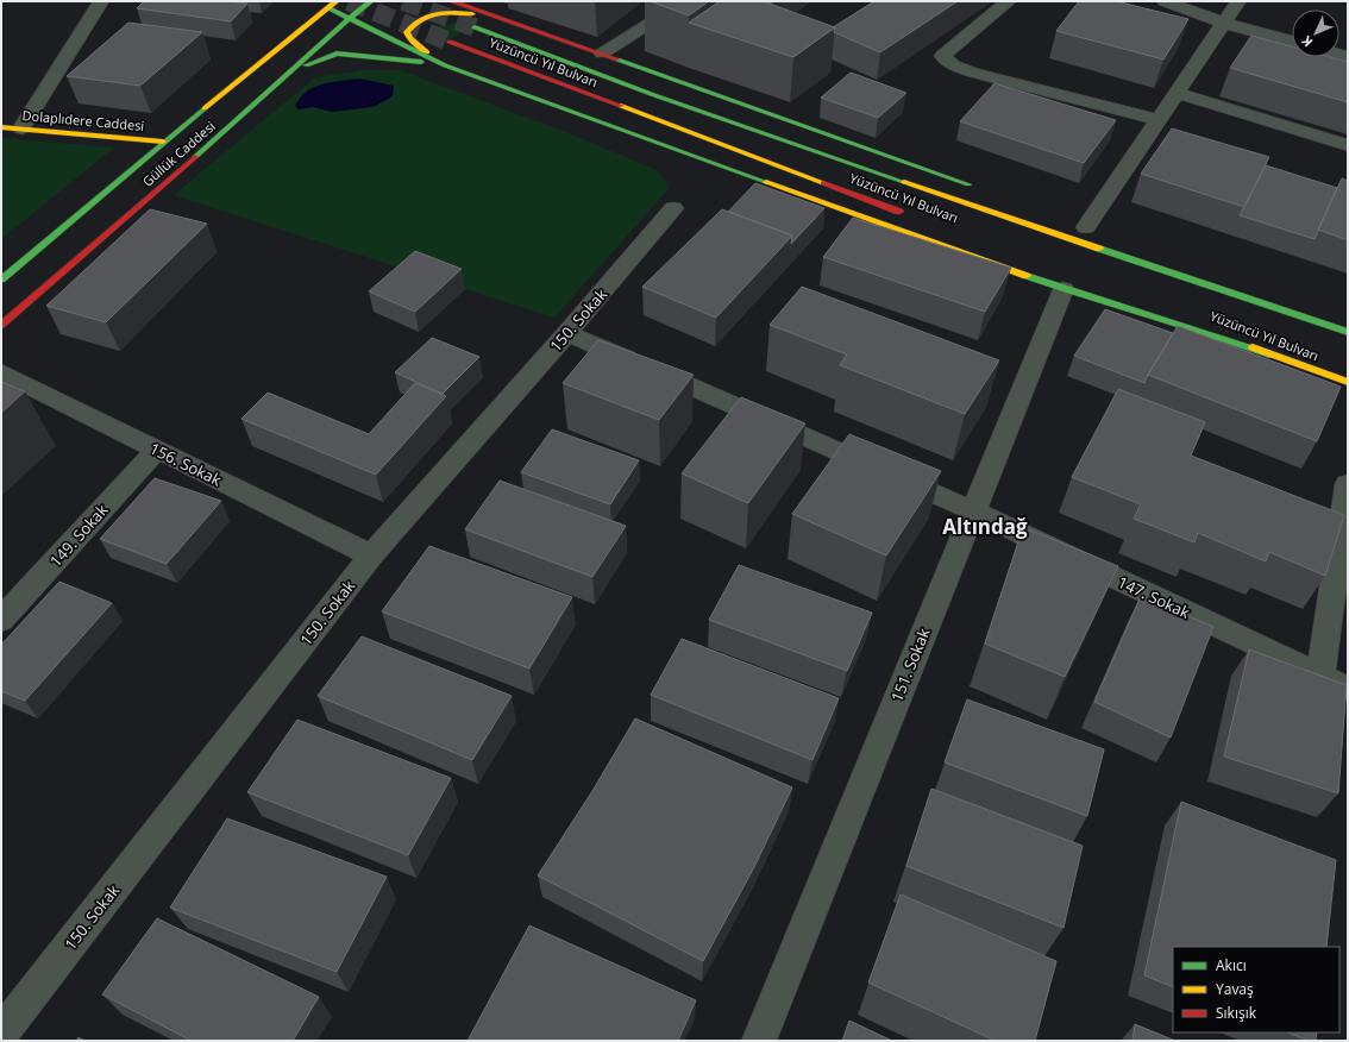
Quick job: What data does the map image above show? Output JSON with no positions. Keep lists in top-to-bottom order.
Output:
{
  "streets": {
    "main road": ["Yüzüncü Yıl Bulvarı", "Dolaplıdere Caddesi", "Güllük Caddesi"],
    "street": [
      "150. Sokak",
      "156. Sokak",
      "149. Sokak",
      "147. Sokak",
      "151. Sokak"
    ]
  },
  "crossings": [
    ["Dolaplıdere Caddesi", "Güllük Caddesi"],
    ["150. Sokak", "156. Sokak"],
    ["150. Sokak", "147. Sokak"],
    ["156. Sokak", "149. Sokak"],
    ["147. Sokak", "151. Sokak"]
  ],
  "districts": ["Altındağ"],
  "legend": ["Akıcı", "Yavaş", "Sıkışık"],
  "north": "bottom left"
}
